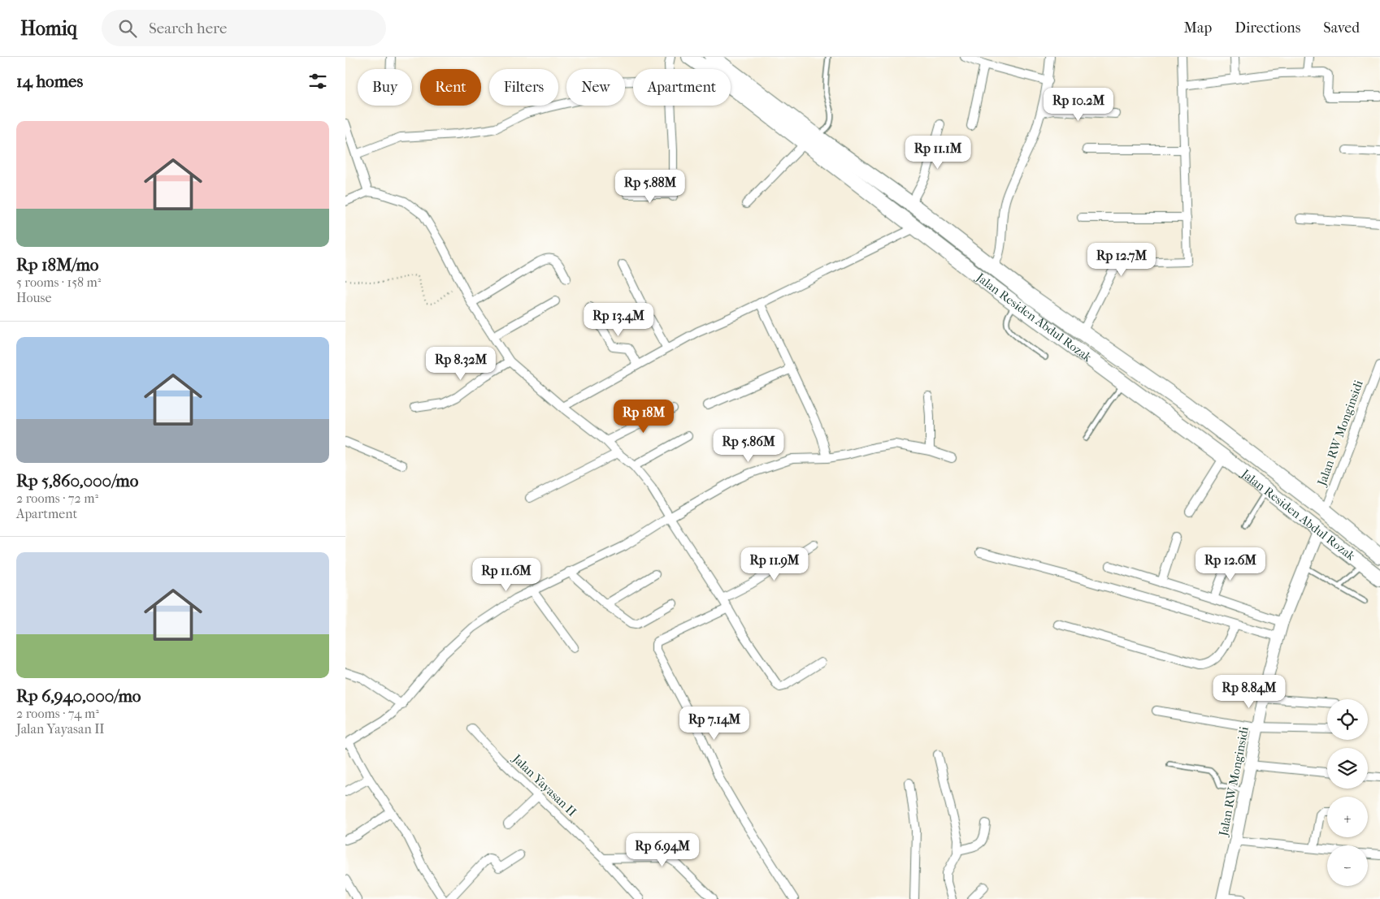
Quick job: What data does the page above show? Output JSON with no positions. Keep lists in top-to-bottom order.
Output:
{
  "streets": {
    "highway": ["Jalan Residen Abdul Rozak"],
    "street": ["Jalan RW Monginsidi", "Jalan Yayasan II"]
  },
  "crossings": [
    ["Jalan Residen Abdul Rozak", "Jalan RW Monginsidi"]
  ],
  "page": {
    "header": "Homiq",
    "search": "Search here",
    "nav": ["Map", "Directions", "Saved"],
    "heading": "14 homes",
    "chip": [
      "Buy",
      "Rent",
      "Filters",
      "New",
      "Apartment"
    ],
    "price": [
      "Rp 10.2M",
      "Rp 11.1M",
      "Rp 5.88M",
      "Rp 12.7M",
      "Rp 13.4M",
      "Rp 8.32M",
      "Rp 18M",
      "Rp 5.86M",
      "Rp 11.9M",
      "Rp 12.6M",
      "Rp 11.6M",
      "Rp 8.84M",
      "Rp 7.14M",
      "Rp 6.94M"
    ],
    "list": [
      {
        "name": "Rp 18M/mo",
        "note": "5 rooms · 158 m² · House"
      },
      {
        "name": "Rp 5,860,000/mo",
        "note": "2 rooms · 72 m² · Apartment"
      },
      {
        "name": "Rp 6,940,000/mo",
        "note": "2 rooms · 74 m² · Jalan Yayasan II"
      }
    ],
    "map_buttons": ["+", "−"]
  }
}
